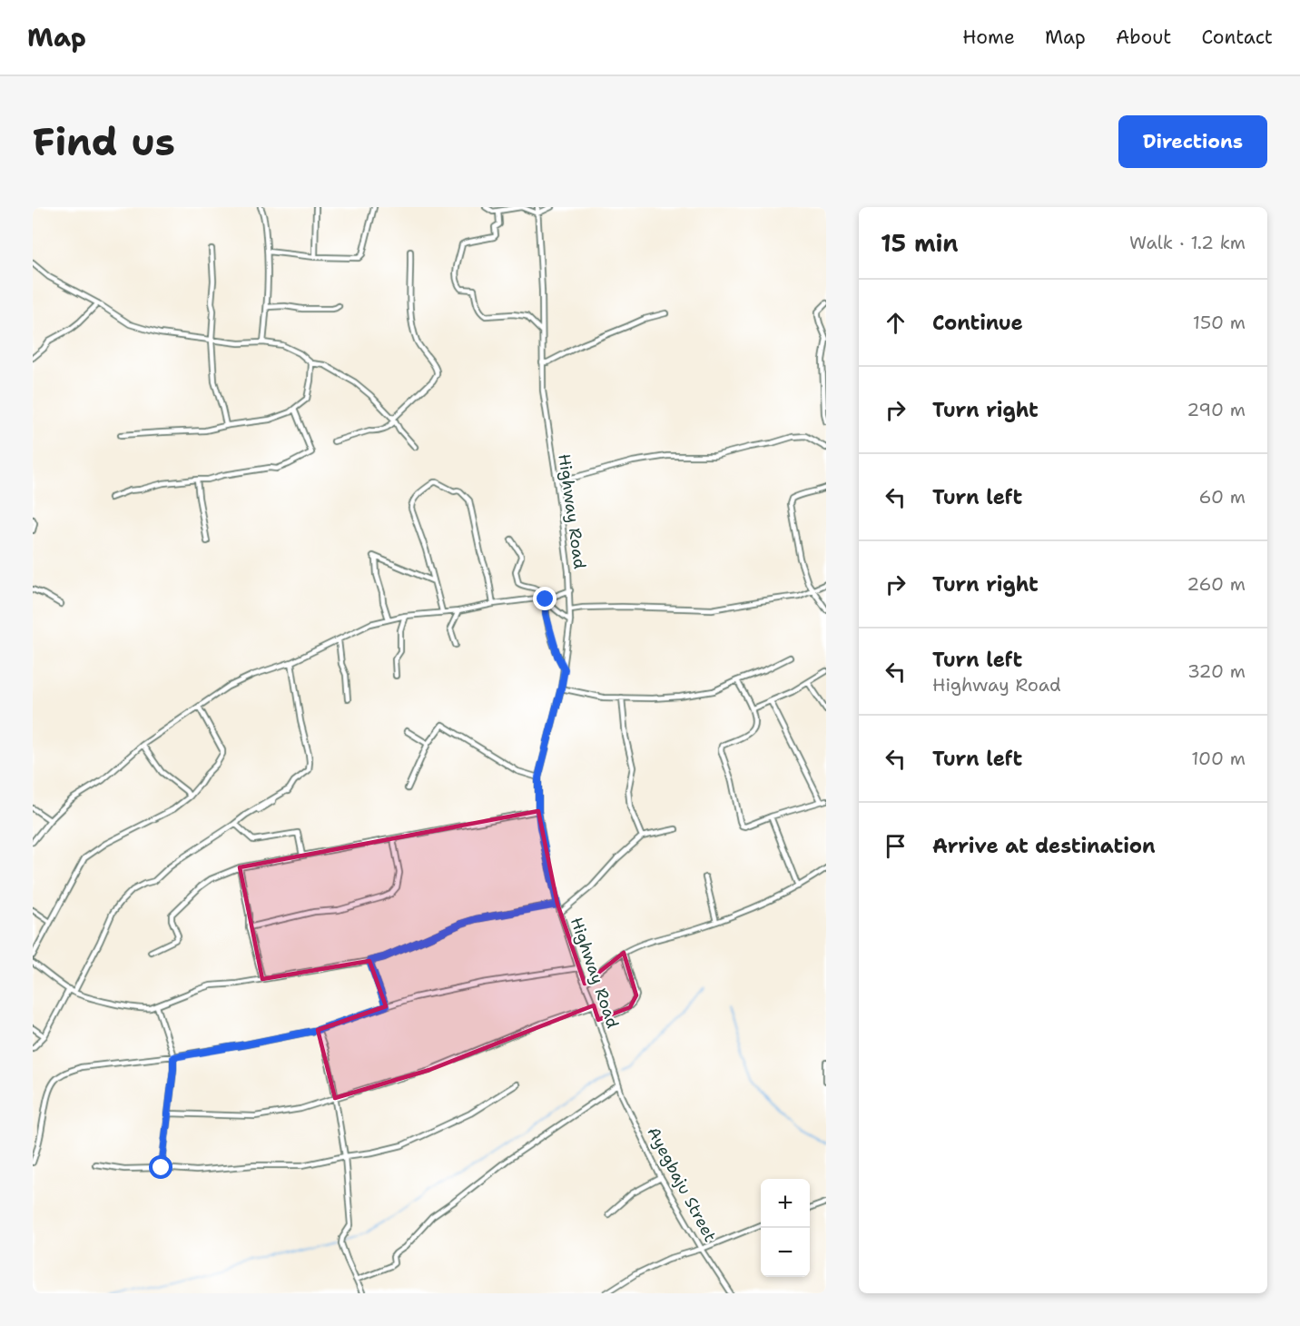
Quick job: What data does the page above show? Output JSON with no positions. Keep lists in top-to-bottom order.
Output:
{
  "streets": {
    "street": ["Highway Road", "Ayegbaju Street"]
  },
  "crossings": [
    ["Highway Road", "Ayegbaju Street"]
  ],
  "page": {
    "header": "Map",
    "nav": [
      "Home",
      "Map",
      "About",
      "Contact"
    ],
    "buttons": "Directions",
    "title": "Find us",
    "heading": ["15 min", "Walk · 1.2 km"],
    "list": [
      ["Continue", "150 m"],
      ["Turn right", "290 m"],
      ["Turn left", "60 m"],
      ["Turn right", "260 m"],
      ["Turn left", "Highway Road", "320 m"],
      ["Turn left", "100 m"],
      "Arrive at destination"
    ],
    "map_buttons": ["+", "−"]
  }
}
